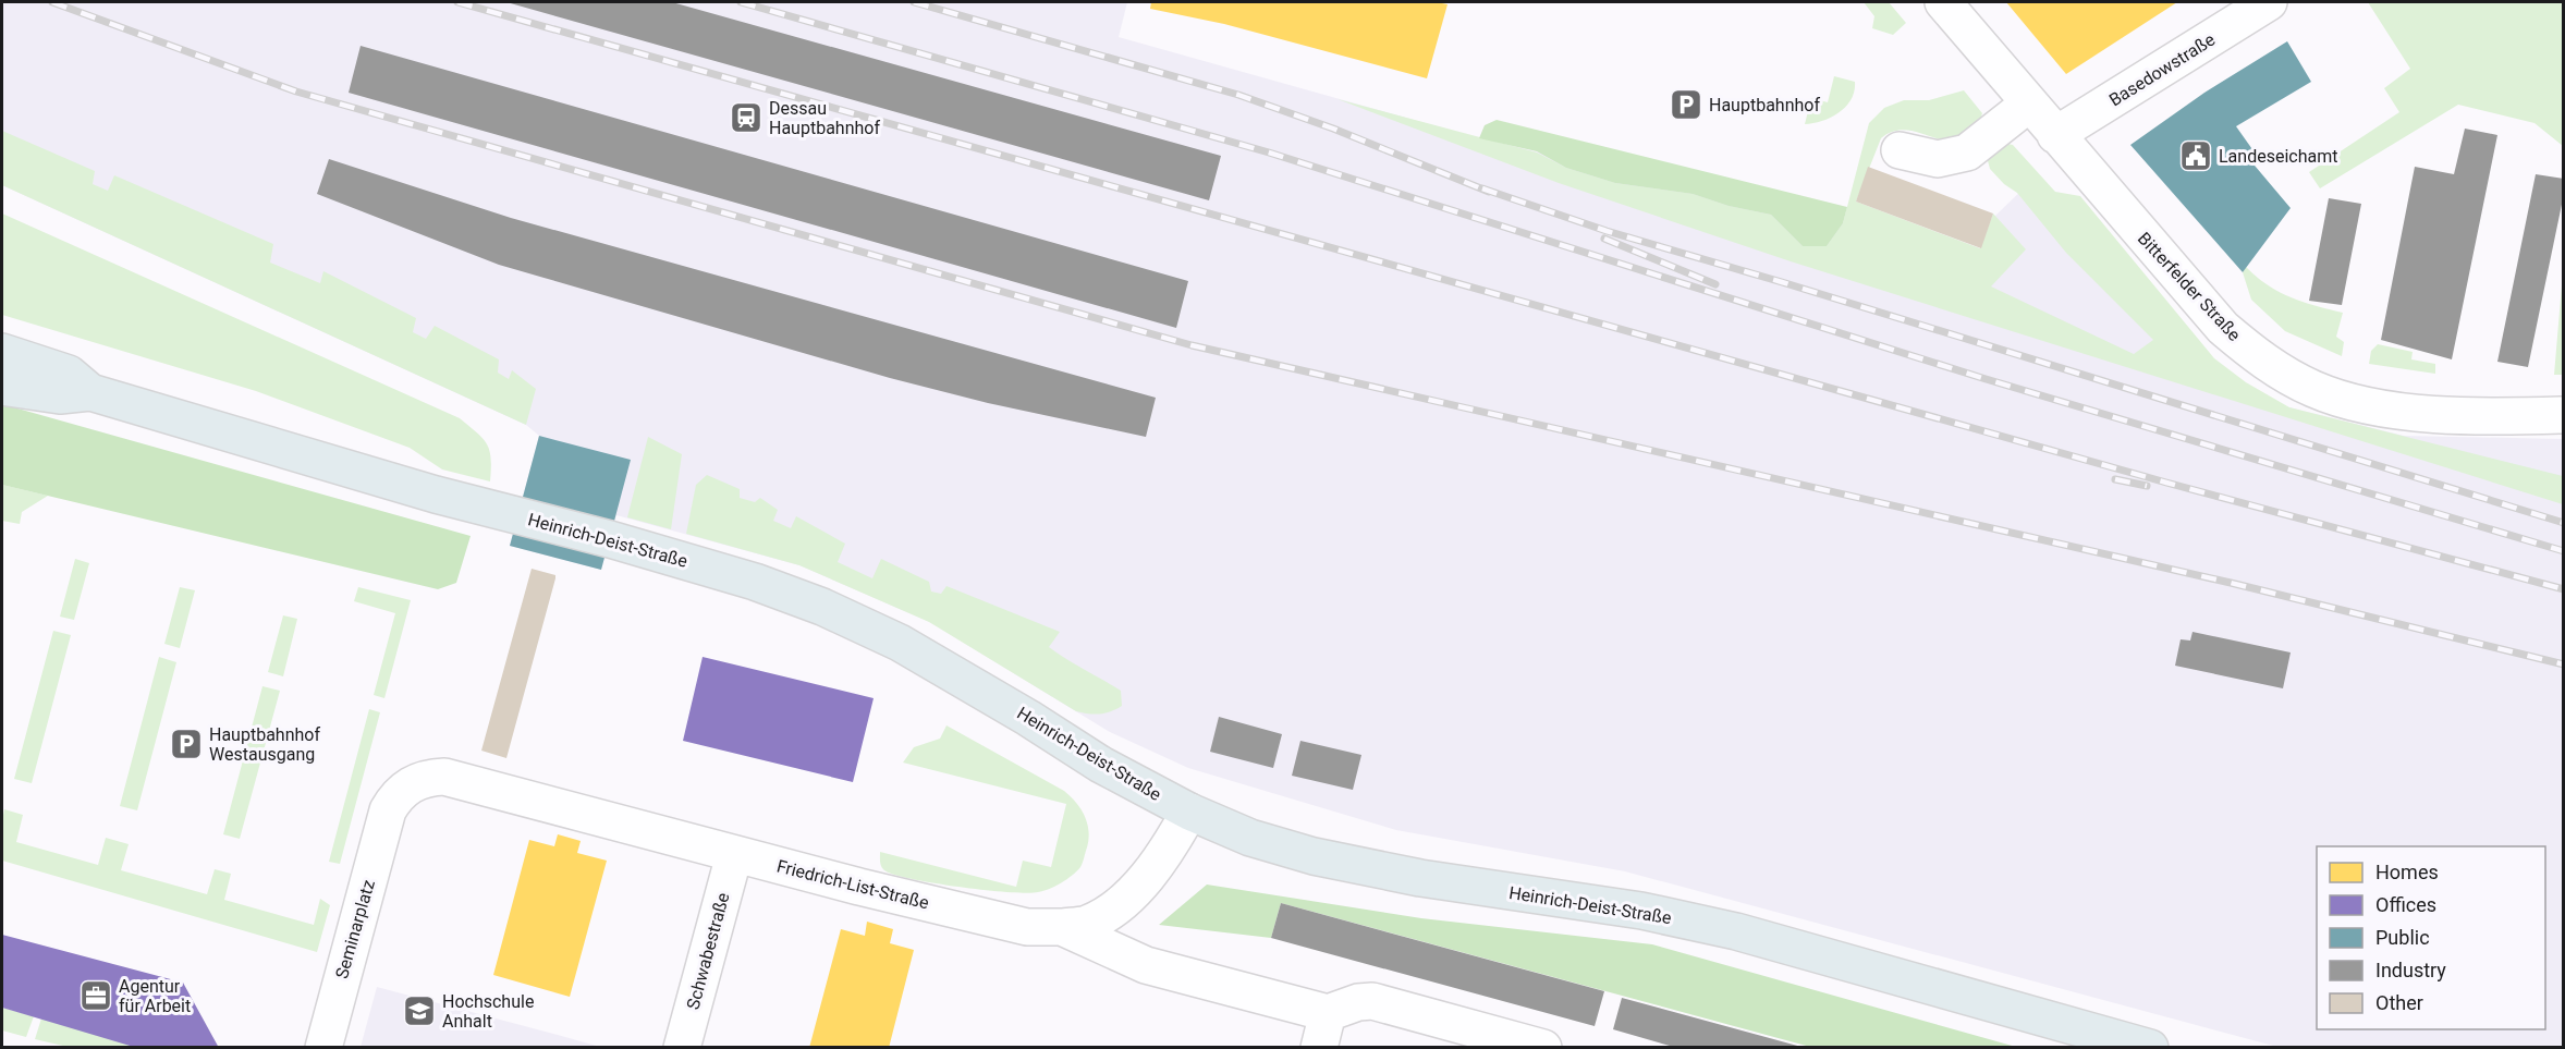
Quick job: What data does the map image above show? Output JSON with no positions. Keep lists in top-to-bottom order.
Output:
{
  "streets": {
    "main road": ["Heinrich-Deist-Straße"],
    "street": [
      "Basedowstraße",
      "Bitterfelder Straße",
      "Friedrich-List-Straße",
      "Seminarplatz",
      "Schwabestraße"
    ]
  },
  "crossings": [
    ["Basedowstraße", "Bitterfelder Straße"],
    ["Friedrich-List-Straße", "Seminarplatz"],
    ["Friedrich-List-Straße", "Schwabestraße"]
  ],
  "places": {
    "parking": ["Hauptbahnhof", "Hauptbahnhof Westausgang"],
    "station": ["Dessau Hauptbahnhof"],
    "public building": ["Landeseichamt"],
    "office": ["Agentur für Arbeit"],
    "school or university": ["Hochschule Anhalt"]
  },
  "legend": [
    "Homes",
    "Offices",
    "Public",
    "Industry",
    "Other"
  ]
}
